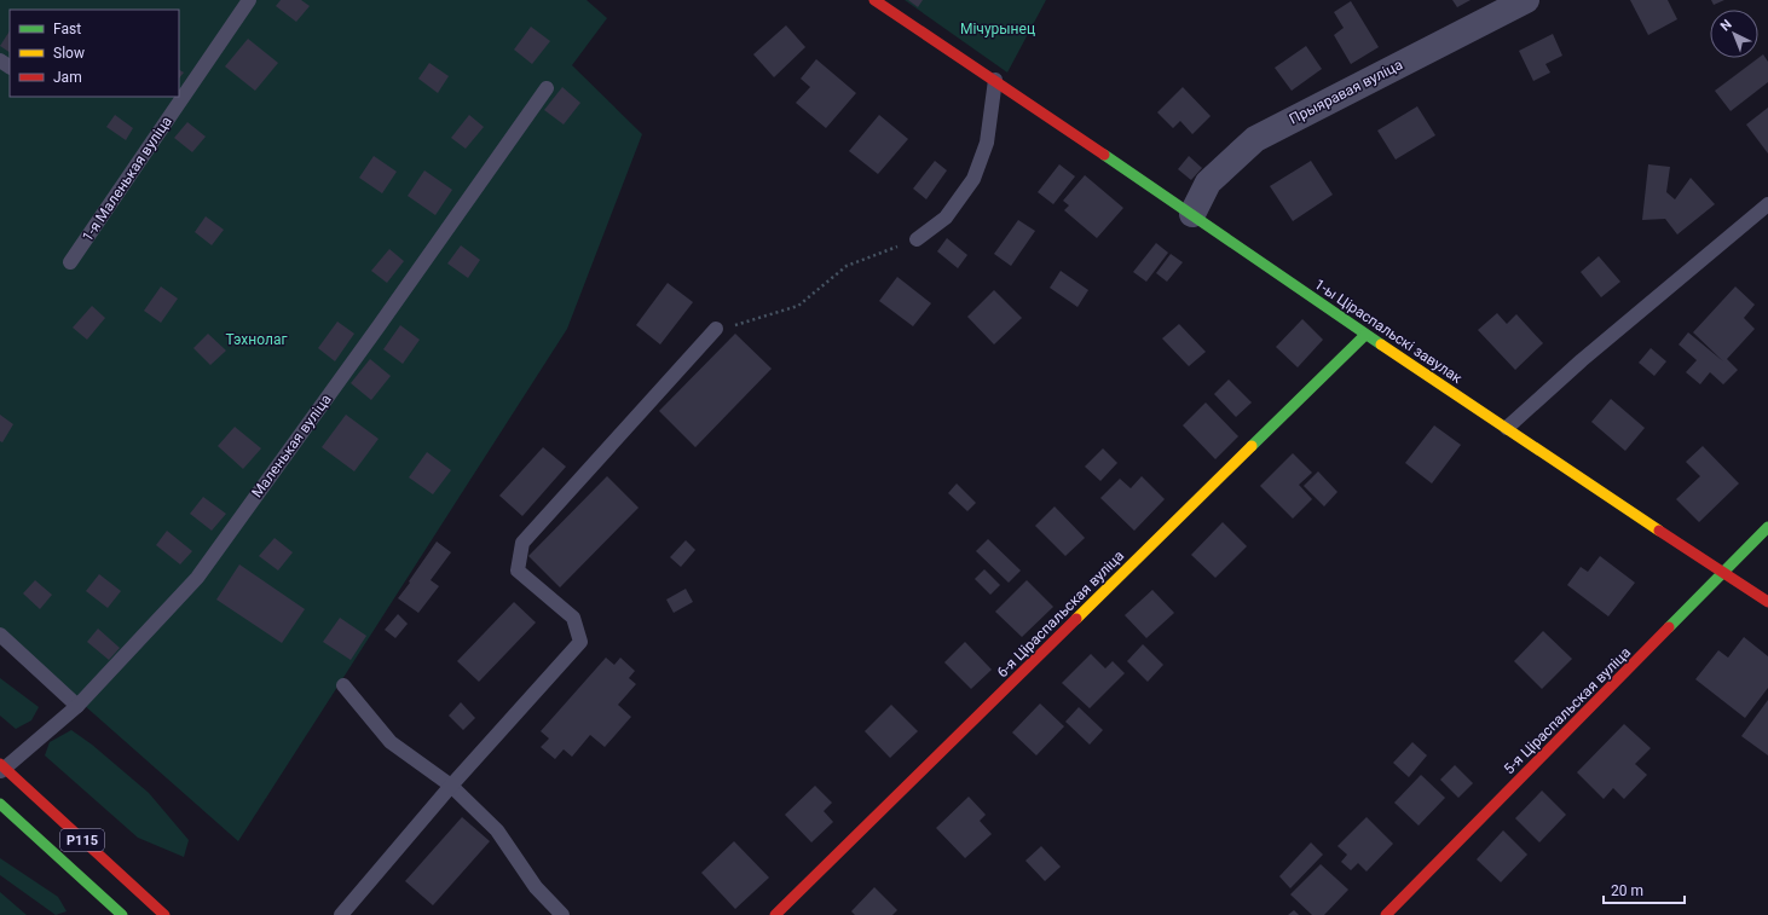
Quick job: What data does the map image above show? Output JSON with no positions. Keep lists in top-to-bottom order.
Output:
{
  "streets": {
    "street": [
      "Прыяравая вуліца",
      "1-ы Ціраспальскі завулак",
      "6-я Ціраспальская вуліца",
      "5-я Ціраспальская вуліца",
      "Р115"
    ],
    "lane": ["1-я Маленькая вуліца", "Маленькая вуліца"]
  },
  "crossings": [
    ["Прыяравая вуліца", "1-ы Ціраспальскі завулак"],
    ["1-ы Ціраспальскі завулак", "6-я Ціраспальская вуліца"],
    ["1-ы Ціраспальскі завулак", "5-я Ціраспальская вуліца"],
    ["Маленькая вуліца", "Р115"]
  ],
  "parks": ["Мічурынец", "Тэхнолаг"],
  "legend": ["Fast", "Slow", "Jam"],
  "scale_bar": "20 m",
  "north": "top left"
}
